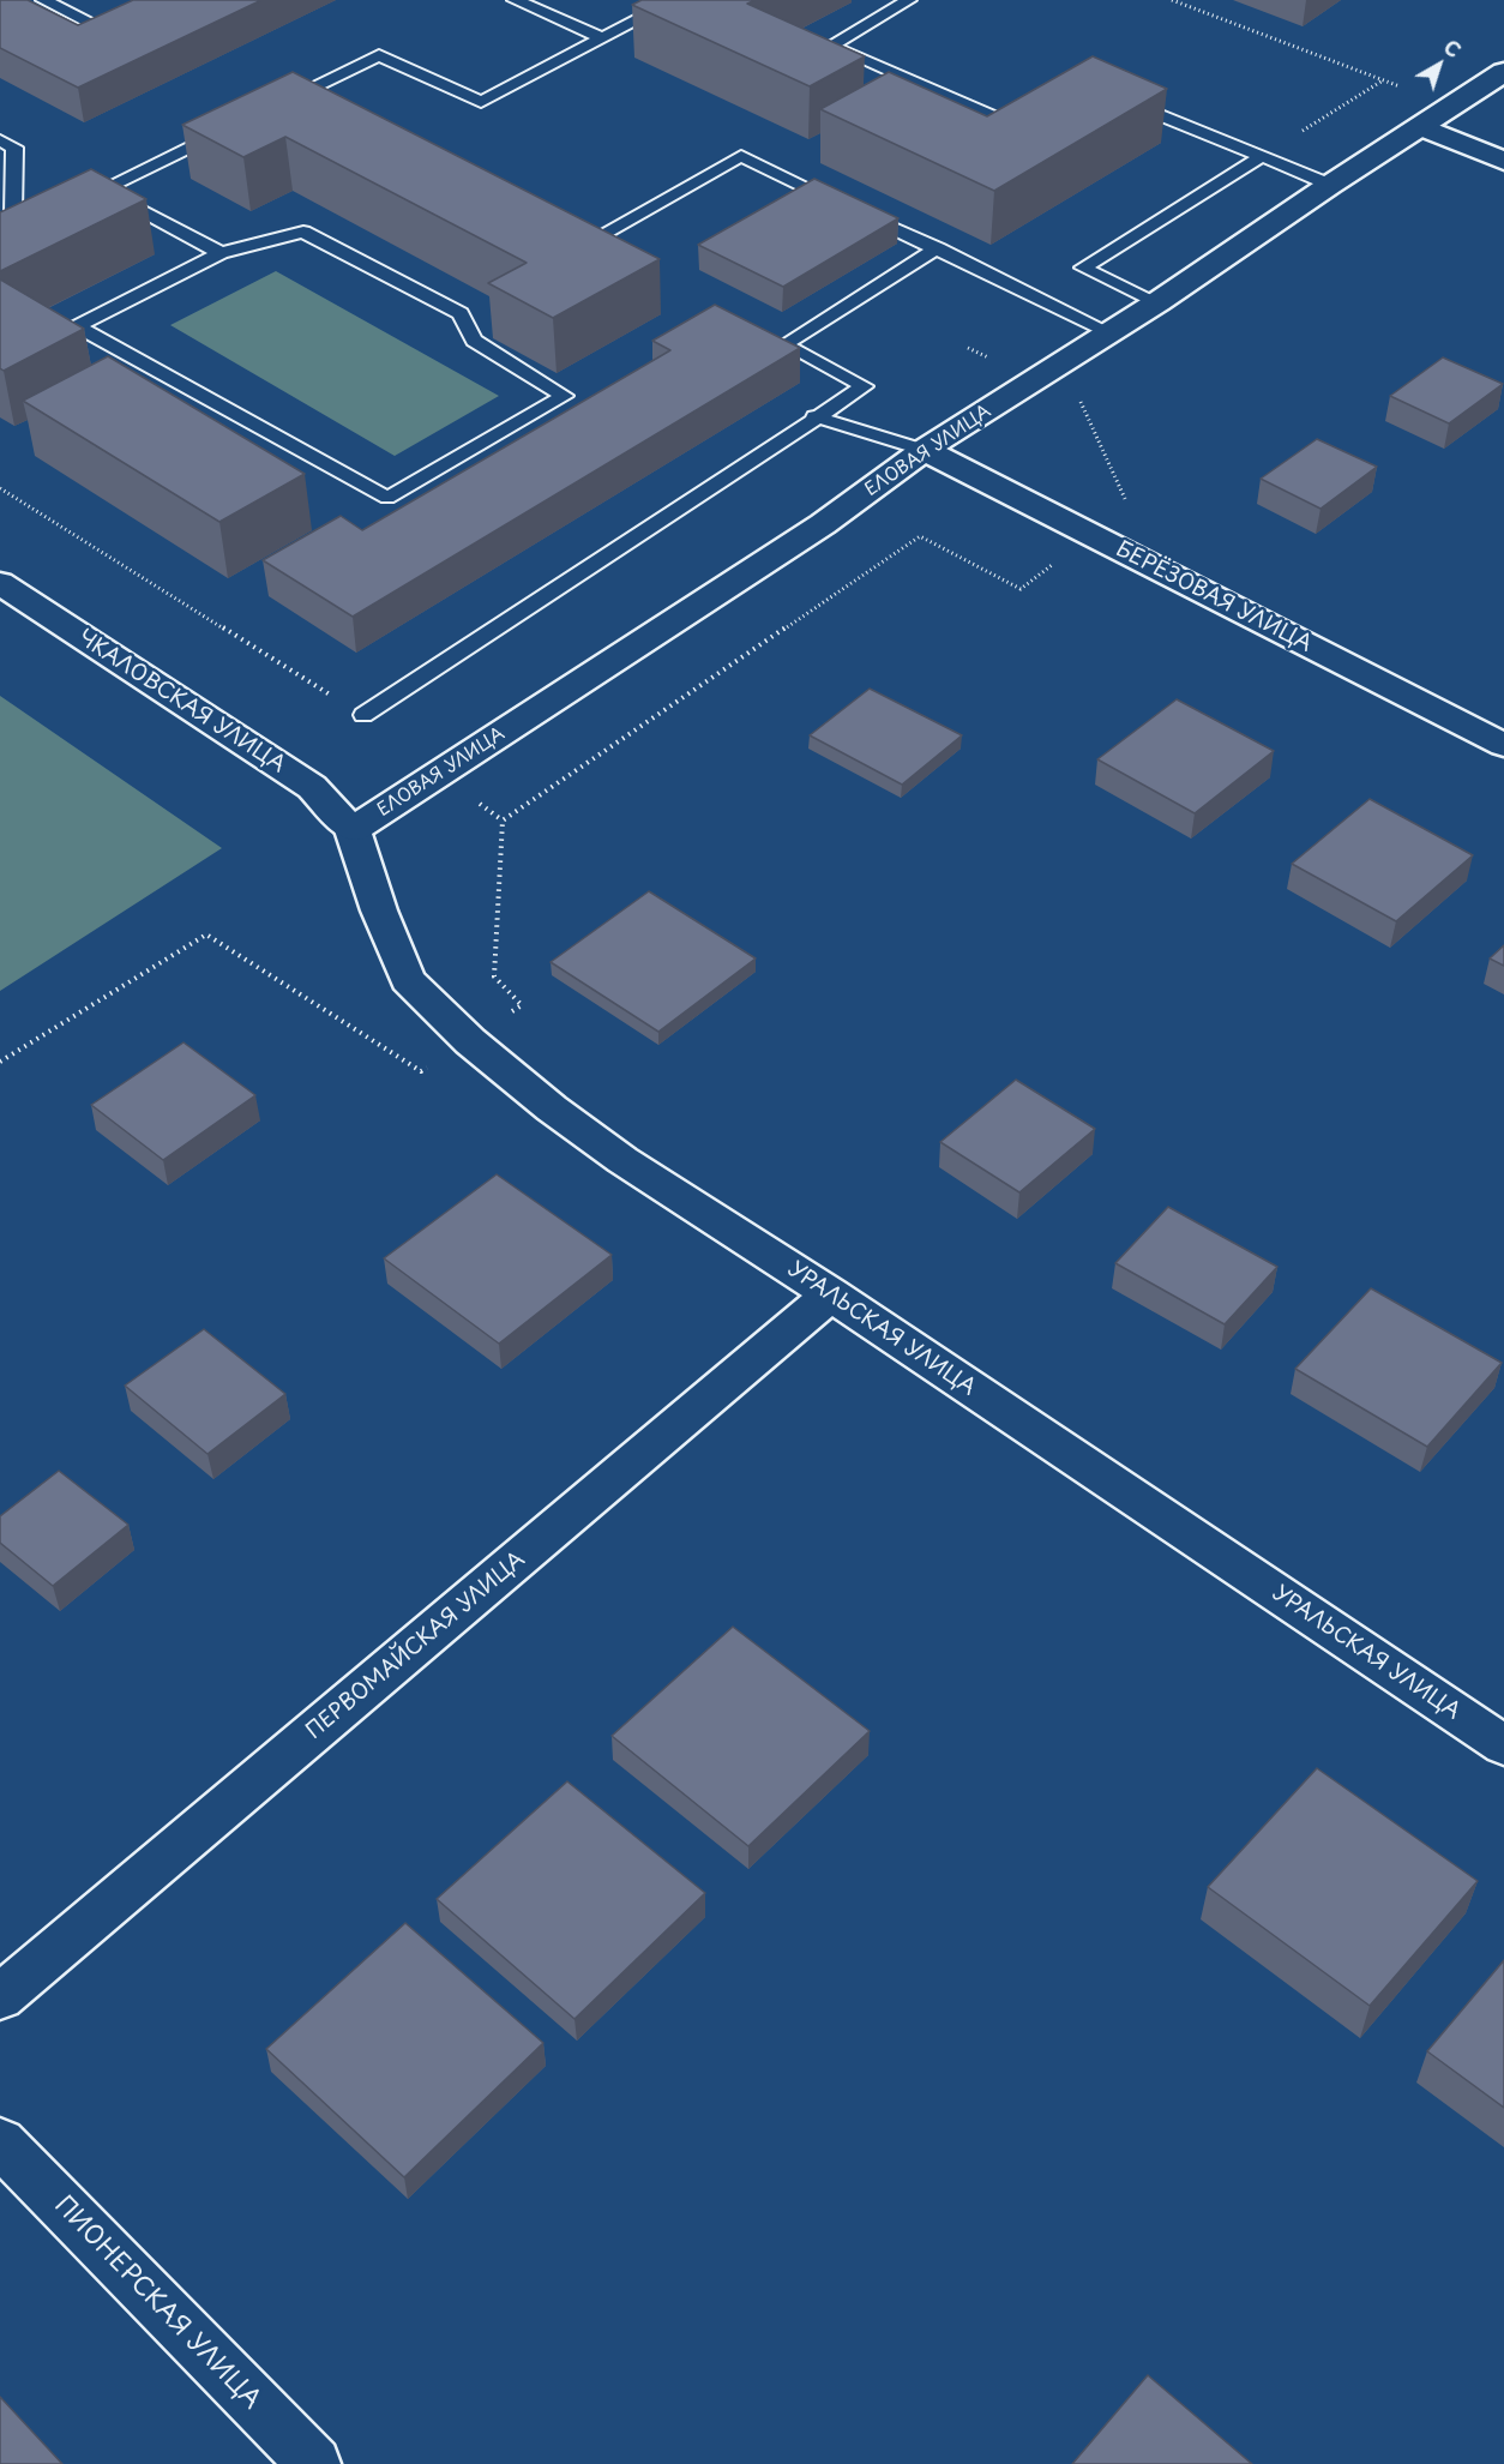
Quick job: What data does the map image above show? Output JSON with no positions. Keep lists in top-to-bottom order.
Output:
{
  "streets": {
    "street": [
      "ЕЛОВАЯ УЛИЦА",
      "БЕРЁЗОВАЯ УЛИЦА",
      "ЧКАЛОВСКАЯ УЛИЦА",
      "УРАЛЬСКАЯ УЛИЦА",
      "ПЕРВОМАЙСКАЯ УЛИЦА",
      "ПИОНЕРСКАЯ УЛИЦА"
    ]
  },
  "crossings": [
    ["ЕЛОВАЯ УЛИЦА", "БЕРЁЗОВАЯ УЛИЦА"],
    ["ЕЛОВАЯ УЛИЦА", "ЧКАЛОВСКАЯ УЛИЦА"],
    ["ЕЛОВАЯ УЛИЦА", "УРАЛЬСКАЯ УЛИЦА"],
    ["ЧКАЛОВСКАЯ УЛИЦА", "УРАЛЬСКАЯ УЛИЦА"],
    ["УРАЛЬСКАЯ УЛИЦА", "ПЕРВОМАЙСКАЯ УЛИЦА"]
  ],
  "north": "top right"
}
